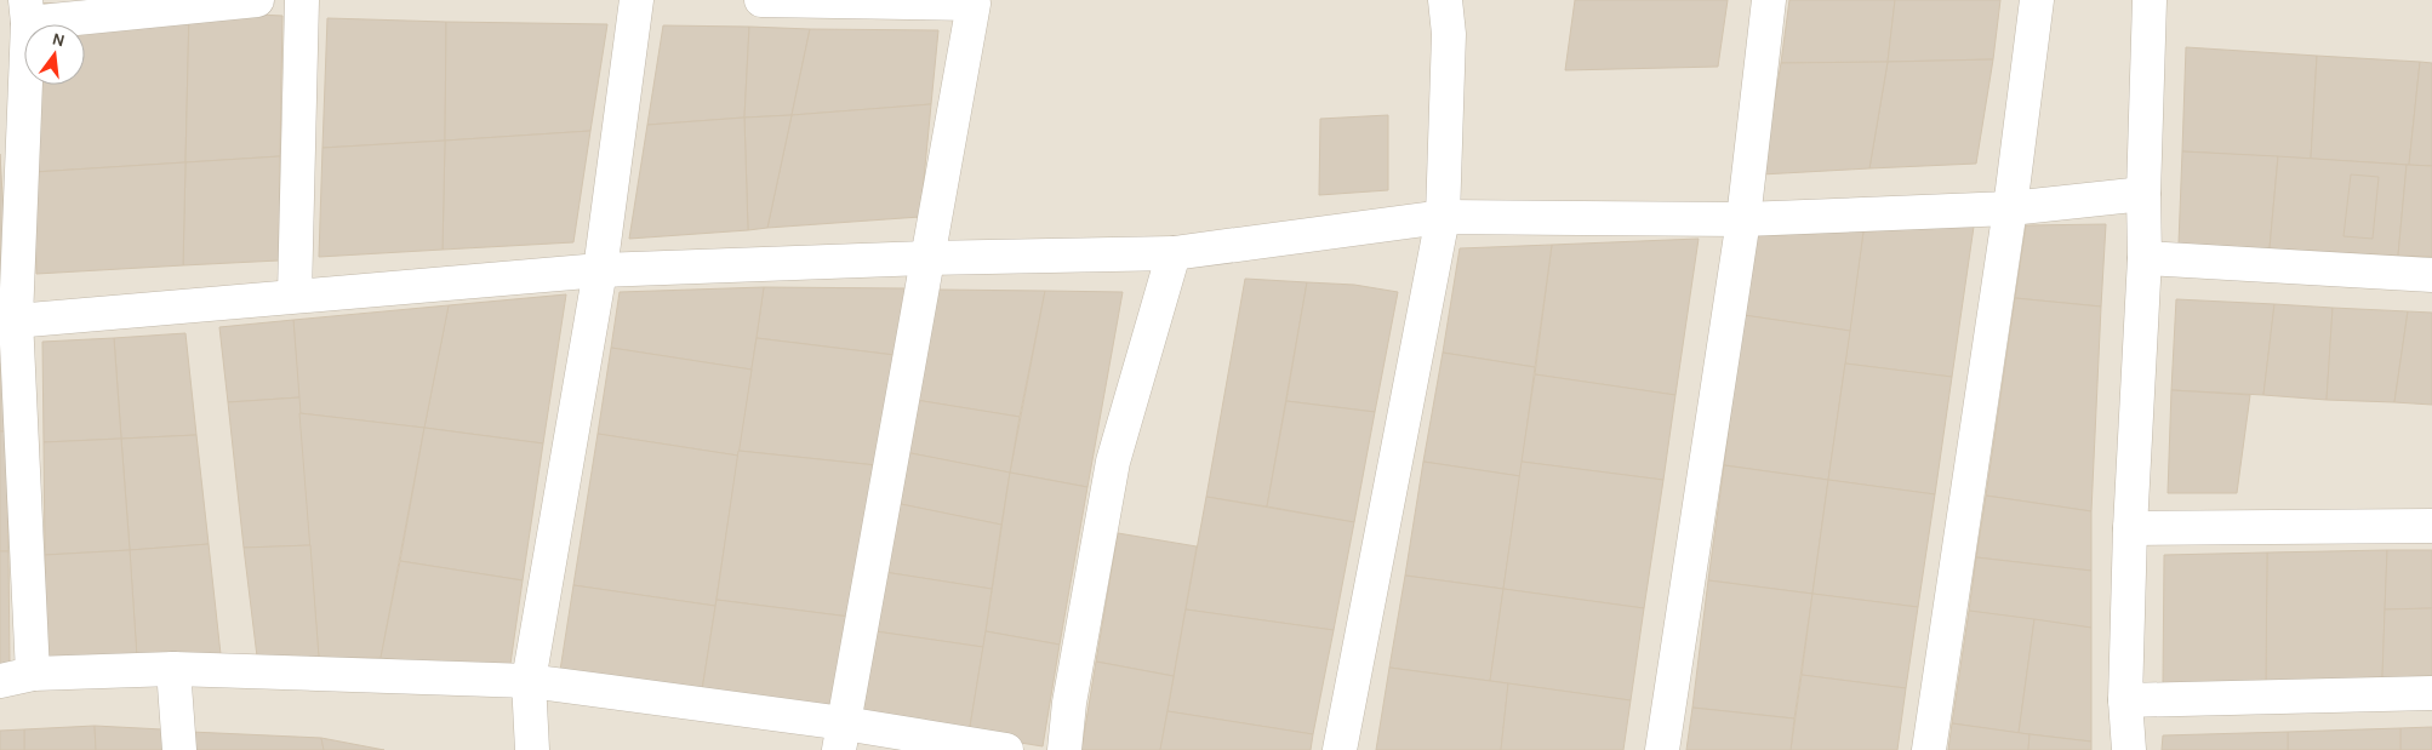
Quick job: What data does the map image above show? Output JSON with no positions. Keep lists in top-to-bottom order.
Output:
{
  "north": "top"
}
